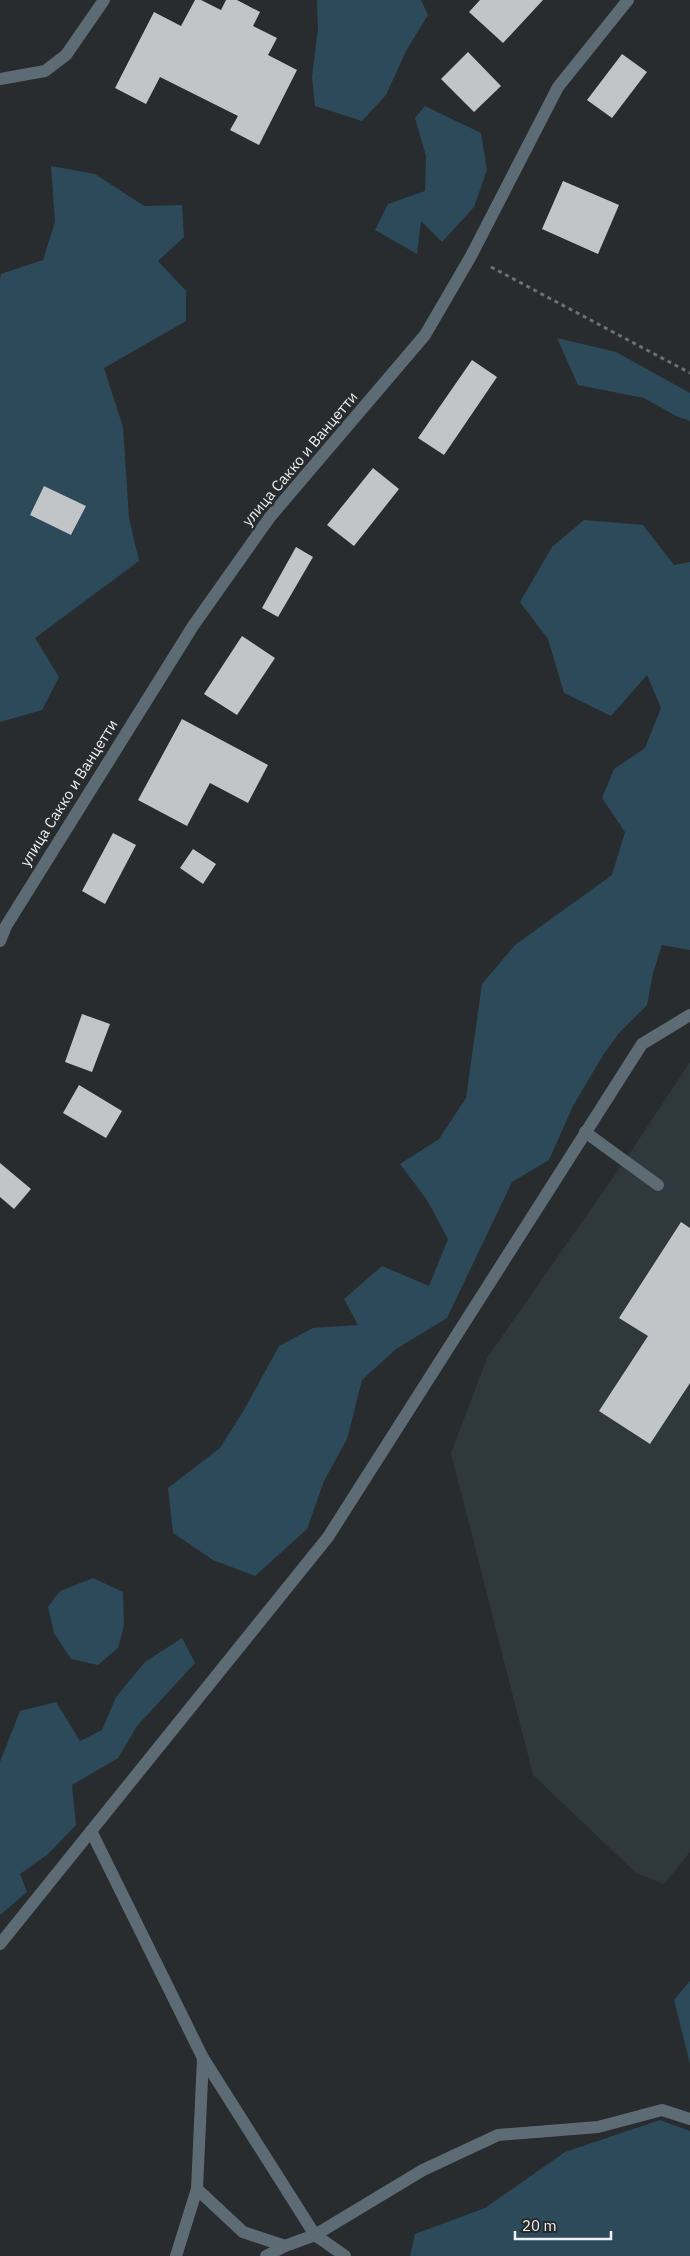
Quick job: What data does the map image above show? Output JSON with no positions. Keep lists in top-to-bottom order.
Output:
{
  "streets": {
    "street": ["улица Сакко и Ванцетти"]
  },
  "scale_bar": "20 m"
}
